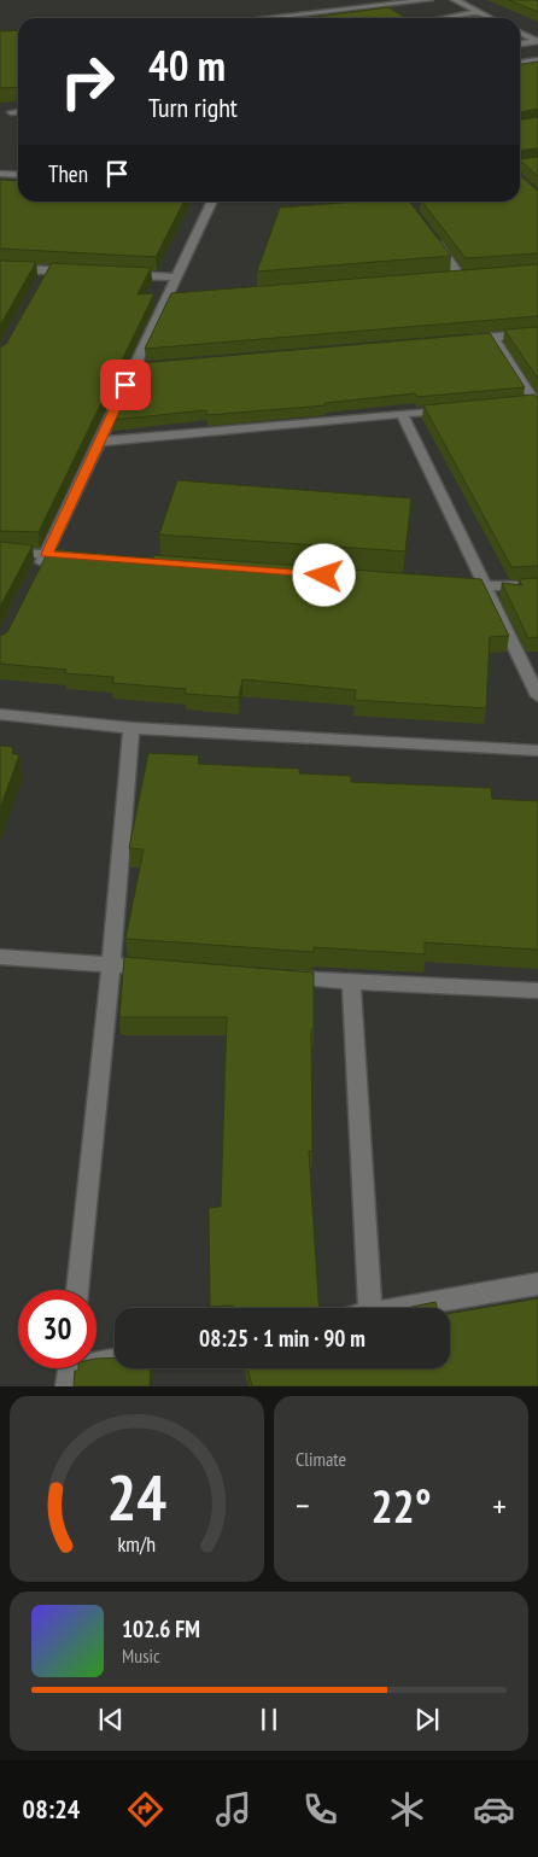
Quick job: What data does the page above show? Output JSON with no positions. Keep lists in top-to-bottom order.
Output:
{
  "page": {
    "turn": ["40 m", "Turn right"],
    "then": "Then",
    "limit": "30",
    "trip": "08:25 · 1 min · 90 m",
    "tile": "Climate",
    "heat": ["−", "22°", "+"],
    "song": ["102.6 FM", "Music"],
    "tabs": "08:24",
    "gauge": ["24", "km/h"]
  }
}
